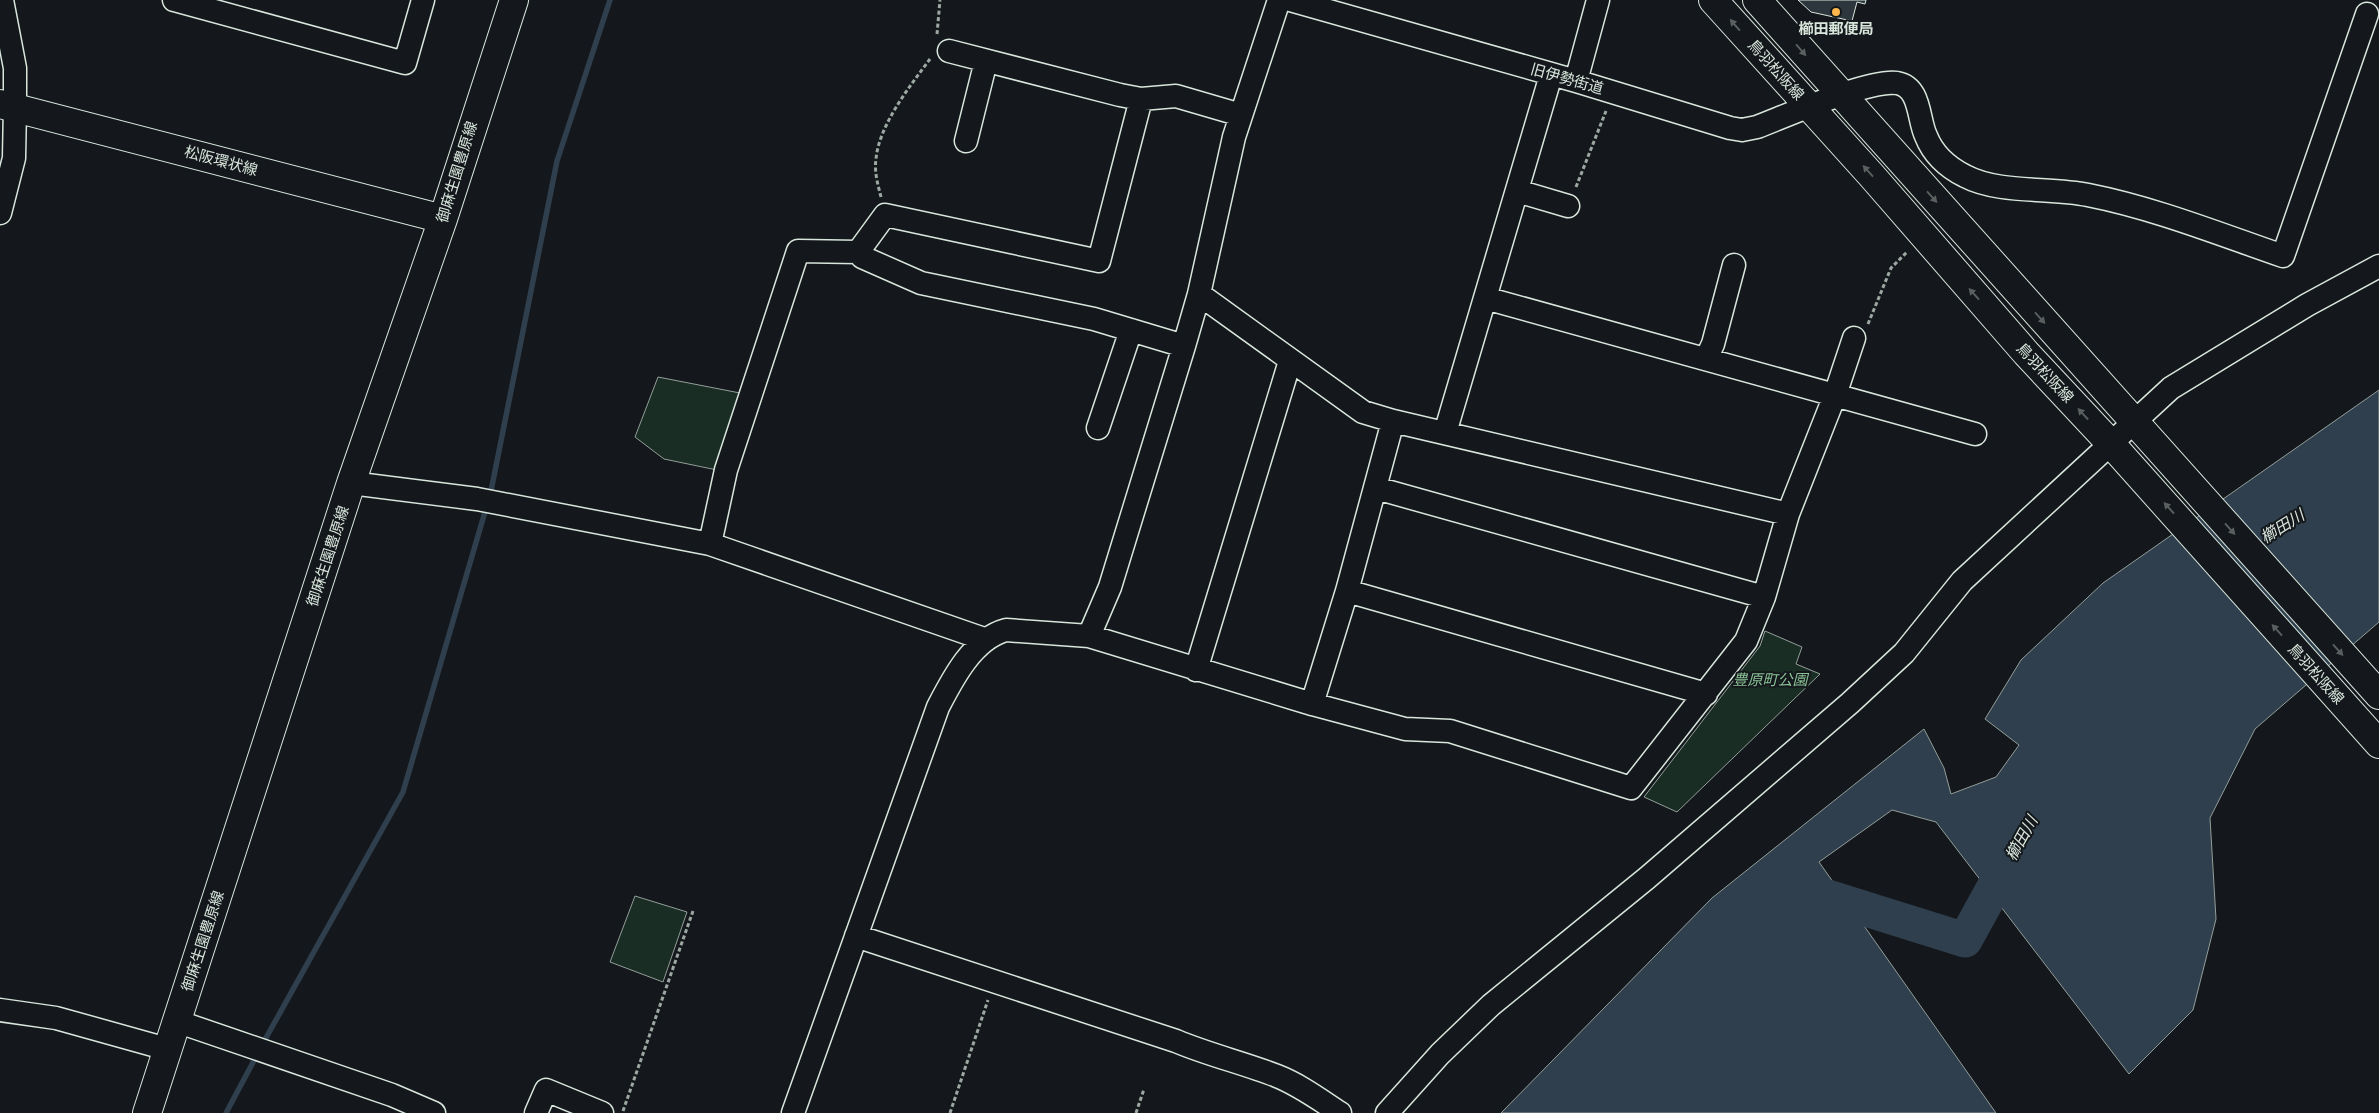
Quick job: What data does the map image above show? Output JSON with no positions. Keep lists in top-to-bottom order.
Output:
{
  "streets": {
    "main road": ["鳥羽松阪線", "松阪環状線", "御麻生園豊原線"],
    "street": ["旧伊勢街道"]
  },
  "crossings": [
    ["鳥羽松阪線", "旧伊勢街道"],
    ["松阪環状線", "御麻生園豊原線"]
  ],
  "water": ["櫛田川"],
  "parks": ["豊原町公園"],
  "places": ["櫛田郵便局"]
}
